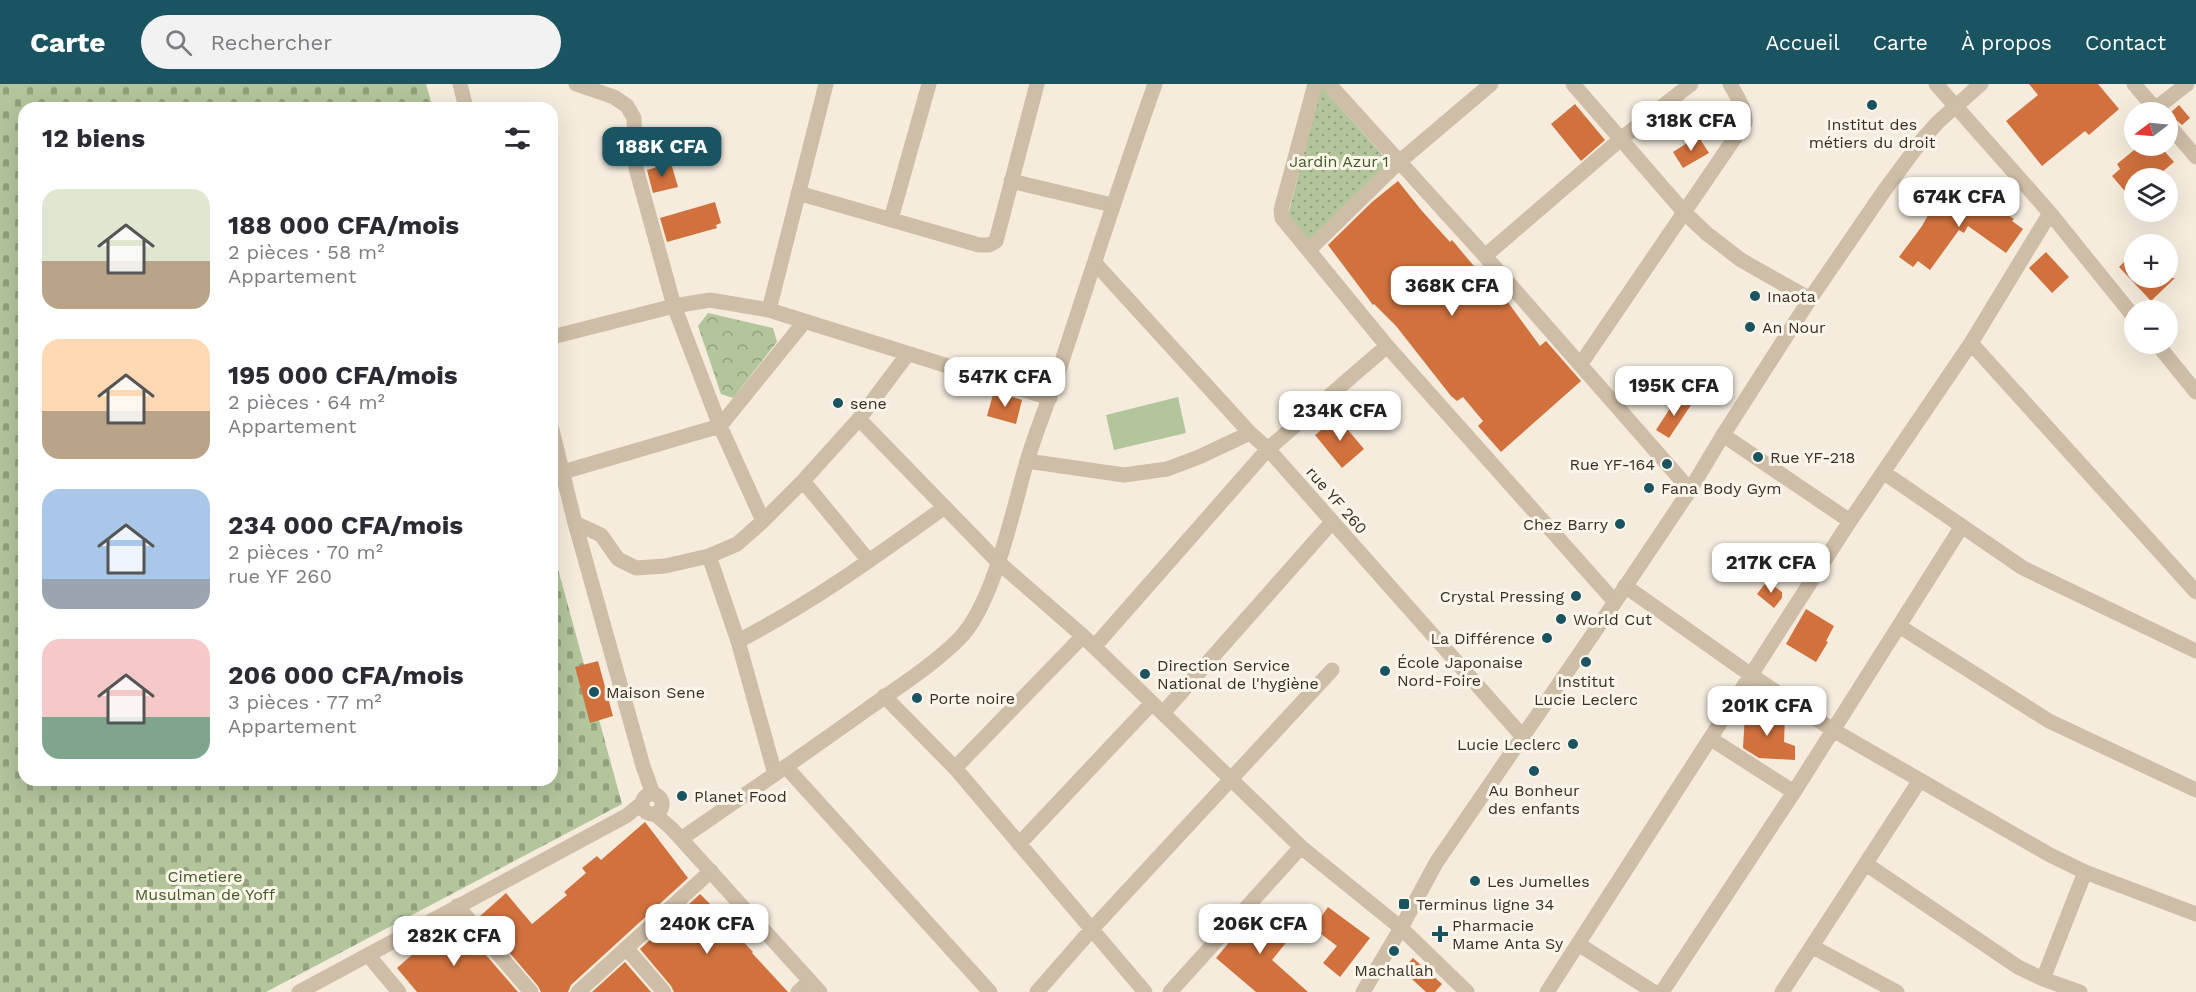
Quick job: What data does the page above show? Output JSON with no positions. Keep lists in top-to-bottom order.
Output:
{
  "streets": {
    "street": ["rue YF 260"]
  },
  "parks": ["Jardin Azur 1", "Cimetiere Musulman de Yoff"],
  "places": {
    "other": [
      "Institut des métiers du droit",
      "Inaota",
      "An Nour",
      "sene",
      "Rue YF-218",
      "Rue YF-164",
      "Fana Body Gym",
      "Chez Barry",
      "Crystal Pressing",
      "World Cut",
      "La Différence",
      "Institut Lucie Leclerc",
      "École Japonaise Nord-Foire",
      "Direction Service National de l'hygiène",
      "Maison Sene",
      "Porte noire",
      "Lucie Leclerc",
      "Au Bonheur des enfants",
      "Planet Food",
      "Les Jumelles",
      "Machallah"
    ],
    "transit": ["Terminus ligne 34"],
    "health": ["Pharmacie Mame Anta Sy"]
  },
  "north": "left",
  "page": {
    "header": "Carte",
    "search": "Rechercher",
    "nav": [
      "Accueil",
      "Carte",
      "À propos",
      "Contact"
    ],
    "price": [
      "318K CFA",
      "188K CFA",
      "674K CFA",
      "368K CFA",
      "547K CFA",
      "195K CFA",
      "234K CFA",
      "217K CFA",
      "201K CFA",
      "240K CFA",
      "206K CFA",
      "282K CFA"
    ],
    "map_buttons": ["+", "−"],
    "heading": "12 biens",
    "list": [
      {
        "name": "188 000 CFA/mois",
        "note": "2 pièces · 58 m² · Appartement"
      },
      {
        "name": "195 000 CFA/mois",
        "note": "2 pièces · 64 m² · Appartement"
      },
      {
        "name": "234 000 CFA/mois",
        "note": "2 pièces · 70 m² · rue YF 260"
      },
      {
        "name": "206 000 CFA/mois",
        "note": "3 pièces · 77 m² · Appartement"
      }
    ]
  }
}
